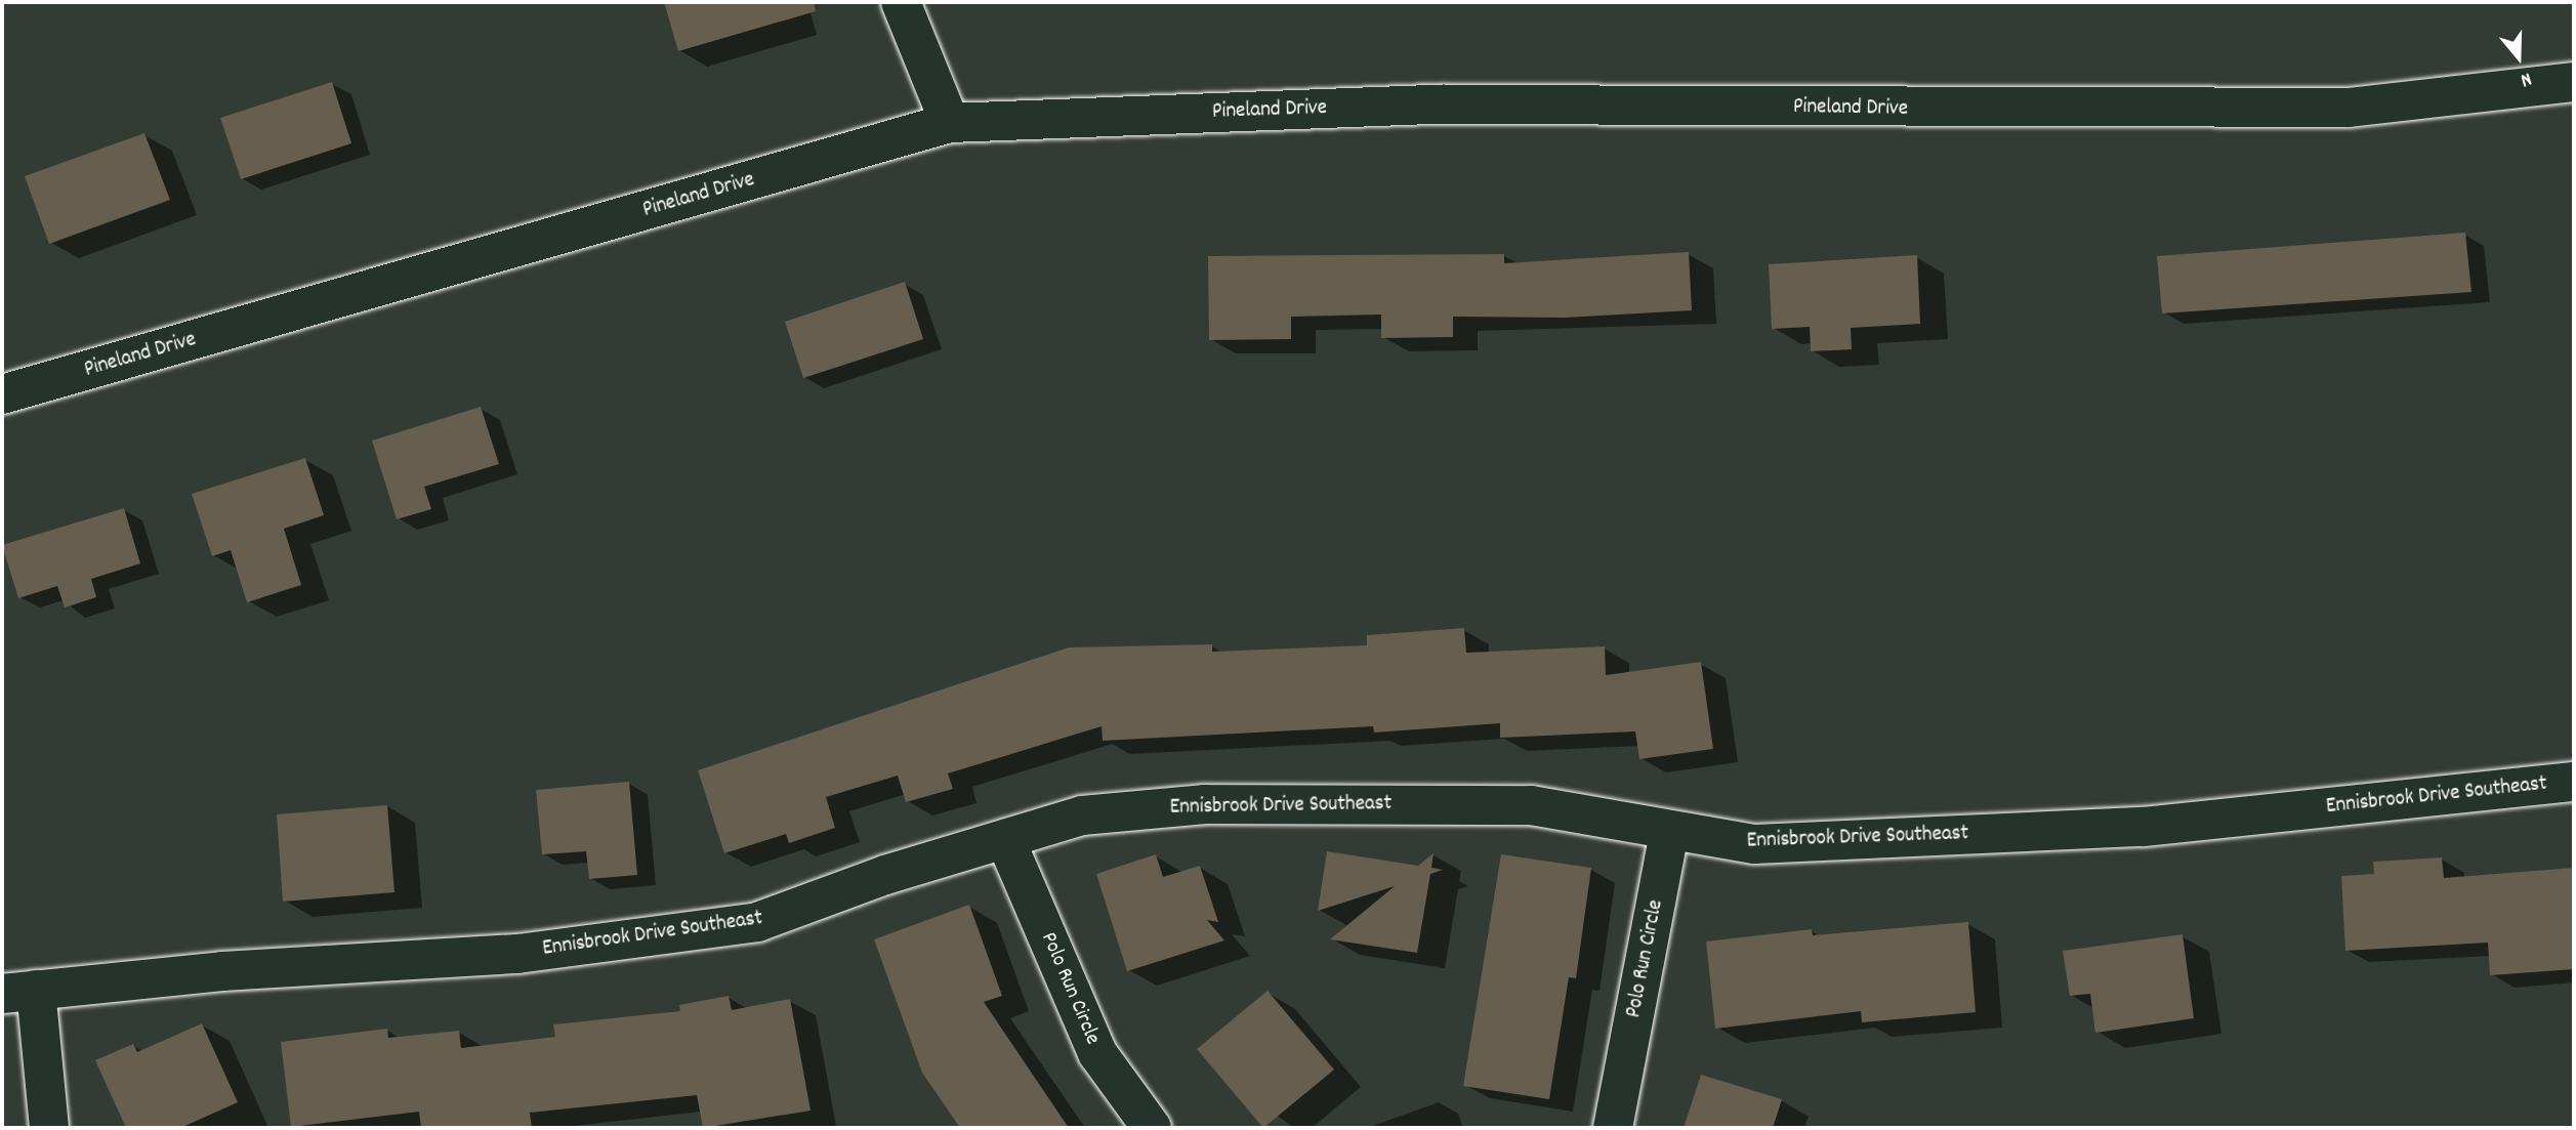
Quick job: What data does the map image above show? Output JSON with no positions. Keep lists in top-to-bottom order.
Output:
{
  "streets": {
    "street": ["Pineland Drive", "Ennisbrook Drive Southeast", "Polo Run Circle"]
  },
  "crossings": [
    ["Ennisbrook Drive Southeast", "Polo Run Circle"]
  ],
  "north": "bottom"
}
